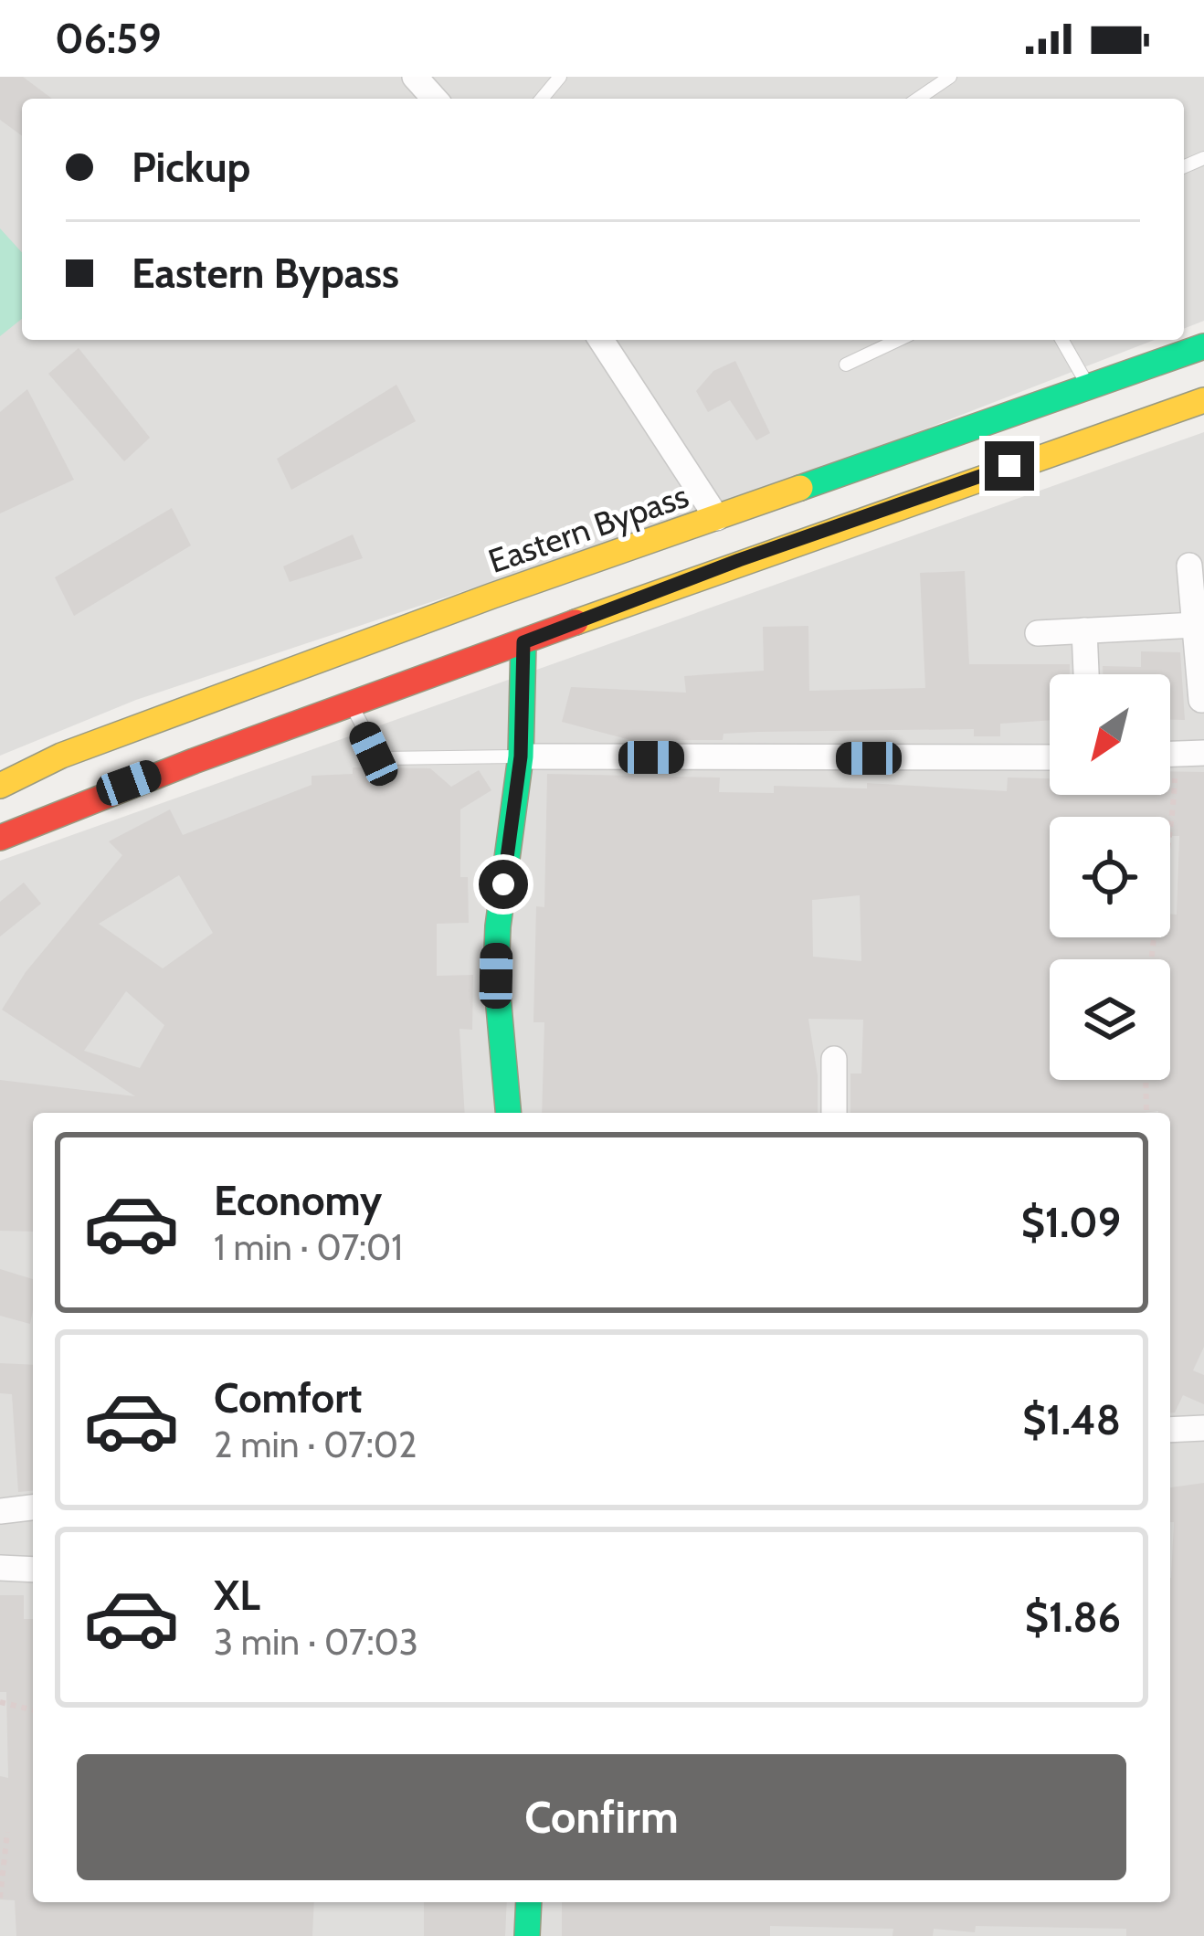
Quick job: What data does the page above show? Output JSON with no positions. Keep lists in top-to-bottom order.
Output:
{
  "streets": {
    "main road": ["Eastern Bypass"]
  },
  "north": "bottom left",
  "page": {
    "status": "06:59",
    "banner": ["Pickup", "Eastern Bypass"],
    "list": [
      {
        "name": "Economy",
        "note": "1 min · 07:01",
        "value": "$1.09"
      },
      {
        "name": "Comfort",
        "note": "2 min · 07:02",
        "value": "$1.48"
      },
      {
        "name": "XL",
        "note": "3 min · 07:03",
        "value": "$1.86"
      }
    ],
    "buttons": "Confirm"
  }
}
